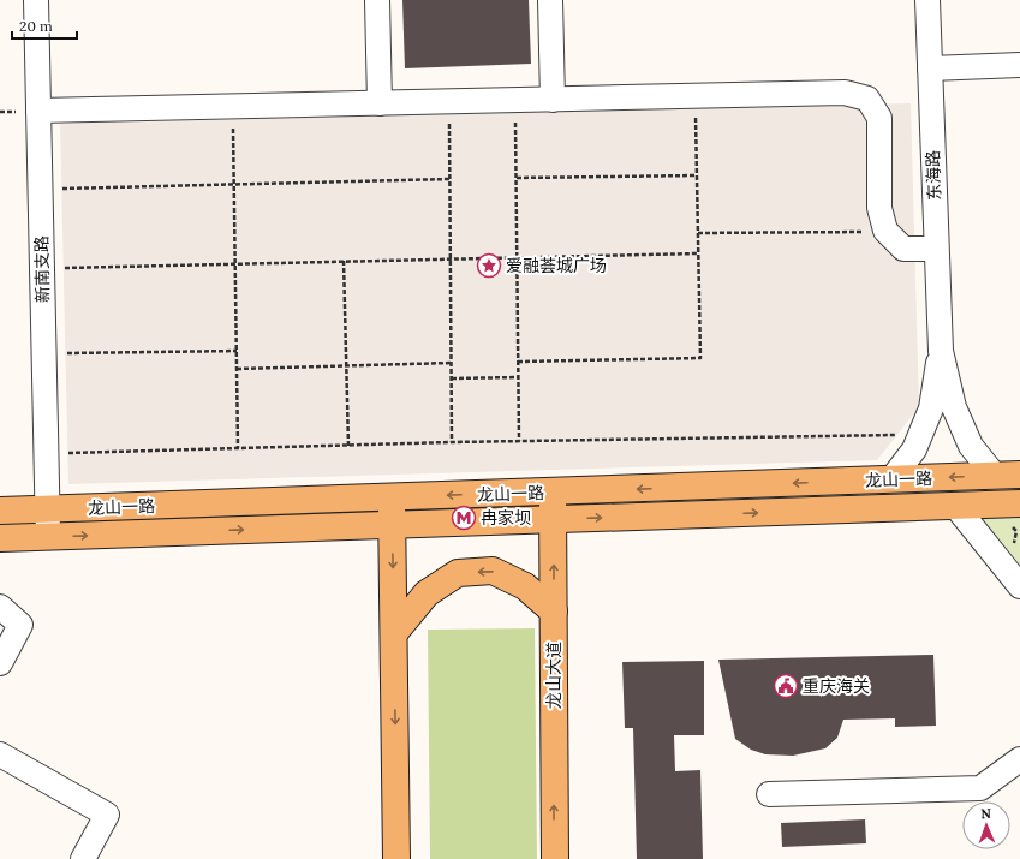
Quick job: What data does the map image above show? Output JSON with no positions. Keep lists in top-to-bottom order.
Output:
{
  "streets": {
    "main road": ["龙山一路", "龙山大道"],
    "street": ["东海路", "新南支路"]
  },
  "crossings": [
    ["东海路", "龙山一路"],
    ["新南支路", "龙山一路"],
    ["龙山一路", "龙山大道"]
  ],
  "places": {
    "place": ["爱融荟城广场"],
    "metro station": ["冉家坝"],
    "public building": ["重庆海关"]
  },
  "scale_bar": "20 m",
  "north": "top"
}
